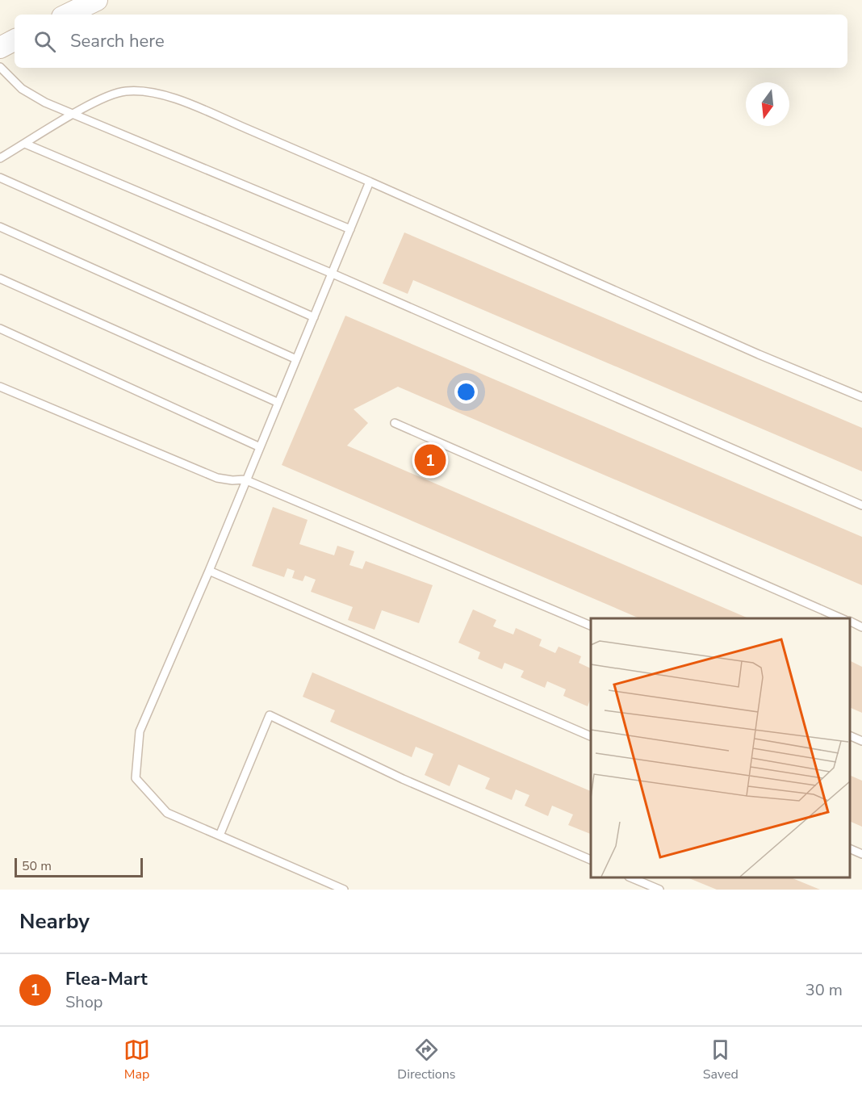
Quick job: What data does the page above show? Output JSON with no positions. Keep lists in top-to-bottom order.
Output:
{
  "scale_bar": "50 m",
  "north": "bottom",
  "page": {
    "search": "Search here",
    "pins": "1",
    "scale": "50 m",
    "heading": "Nearby",
    "list": [
      {
        "mark": "1",
        "name": "Flea-Mart",
        "note": "Shop",
        "value": "30 m"
      }
    ],
    "nav": ["Map", "Directions", "Saved"]
  }
}
